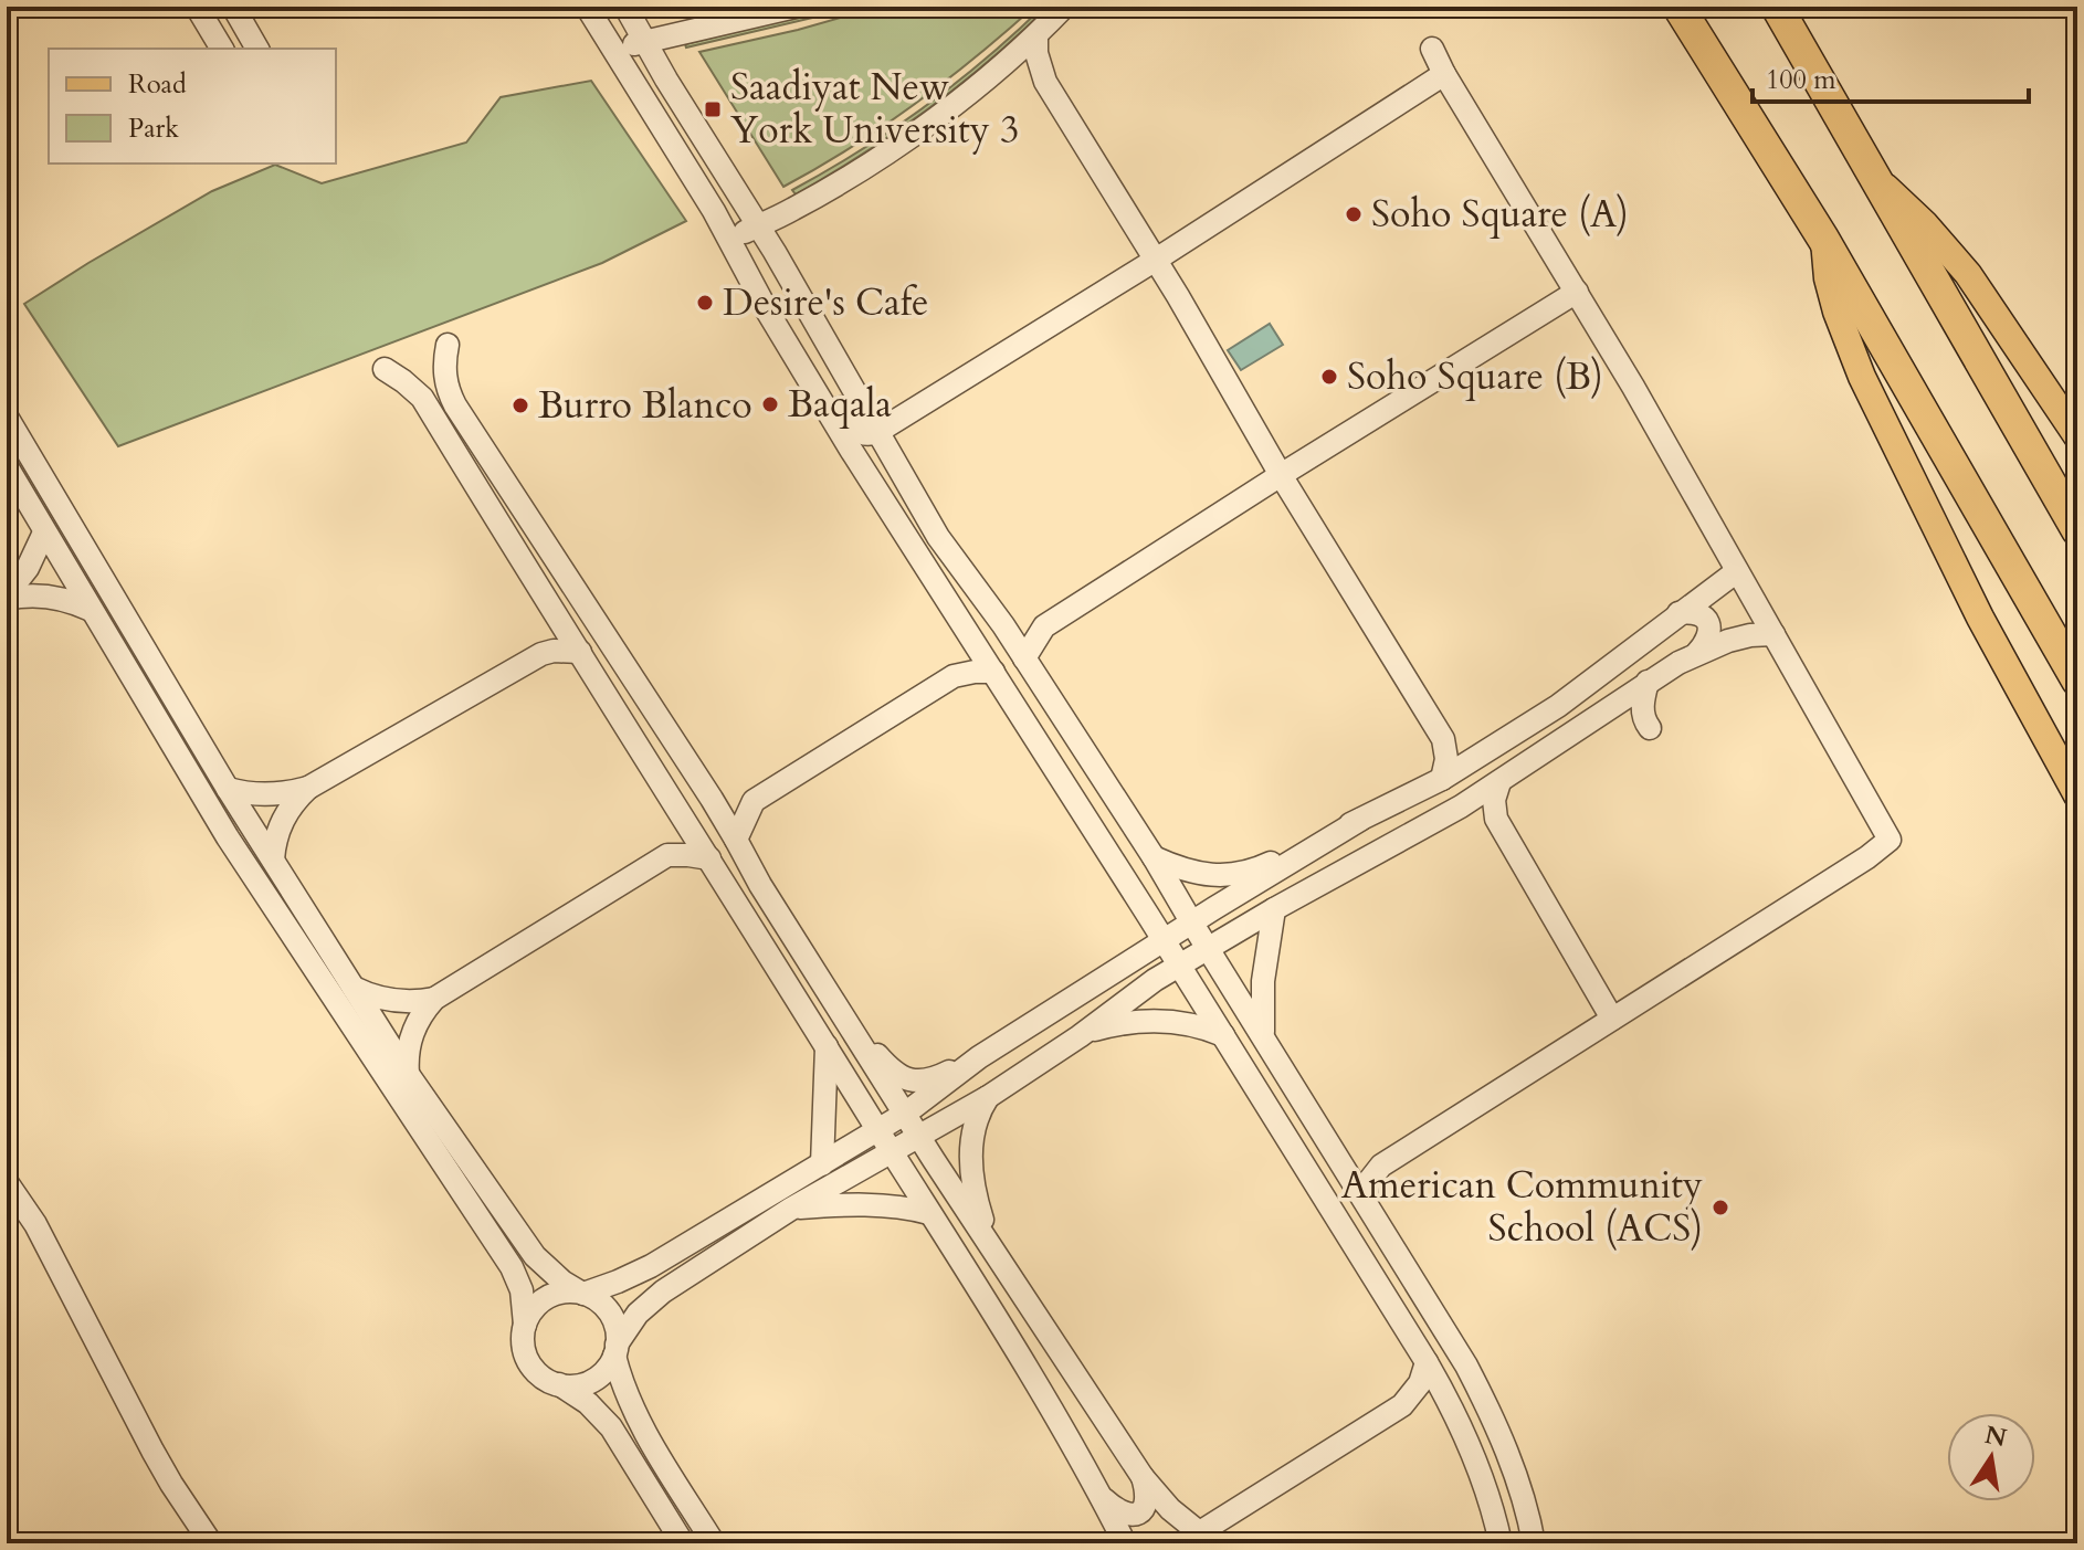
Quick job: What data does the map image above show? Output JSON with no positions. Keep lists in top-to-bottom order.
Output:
{
  "places": {
    "transit": ["Saadiyat New York University 3"],
    "other": [
      "Soho Square (A)",
      "Desire's Cafe",
      "Soho Square (B)",
      "Baqala",
      "Burro Blanco",
      "American Community School (ACS)"
    ]
  },
  "legend": ["Road", "Park"],
  "scale_bar": "100 m",
  "north": "top"
}
